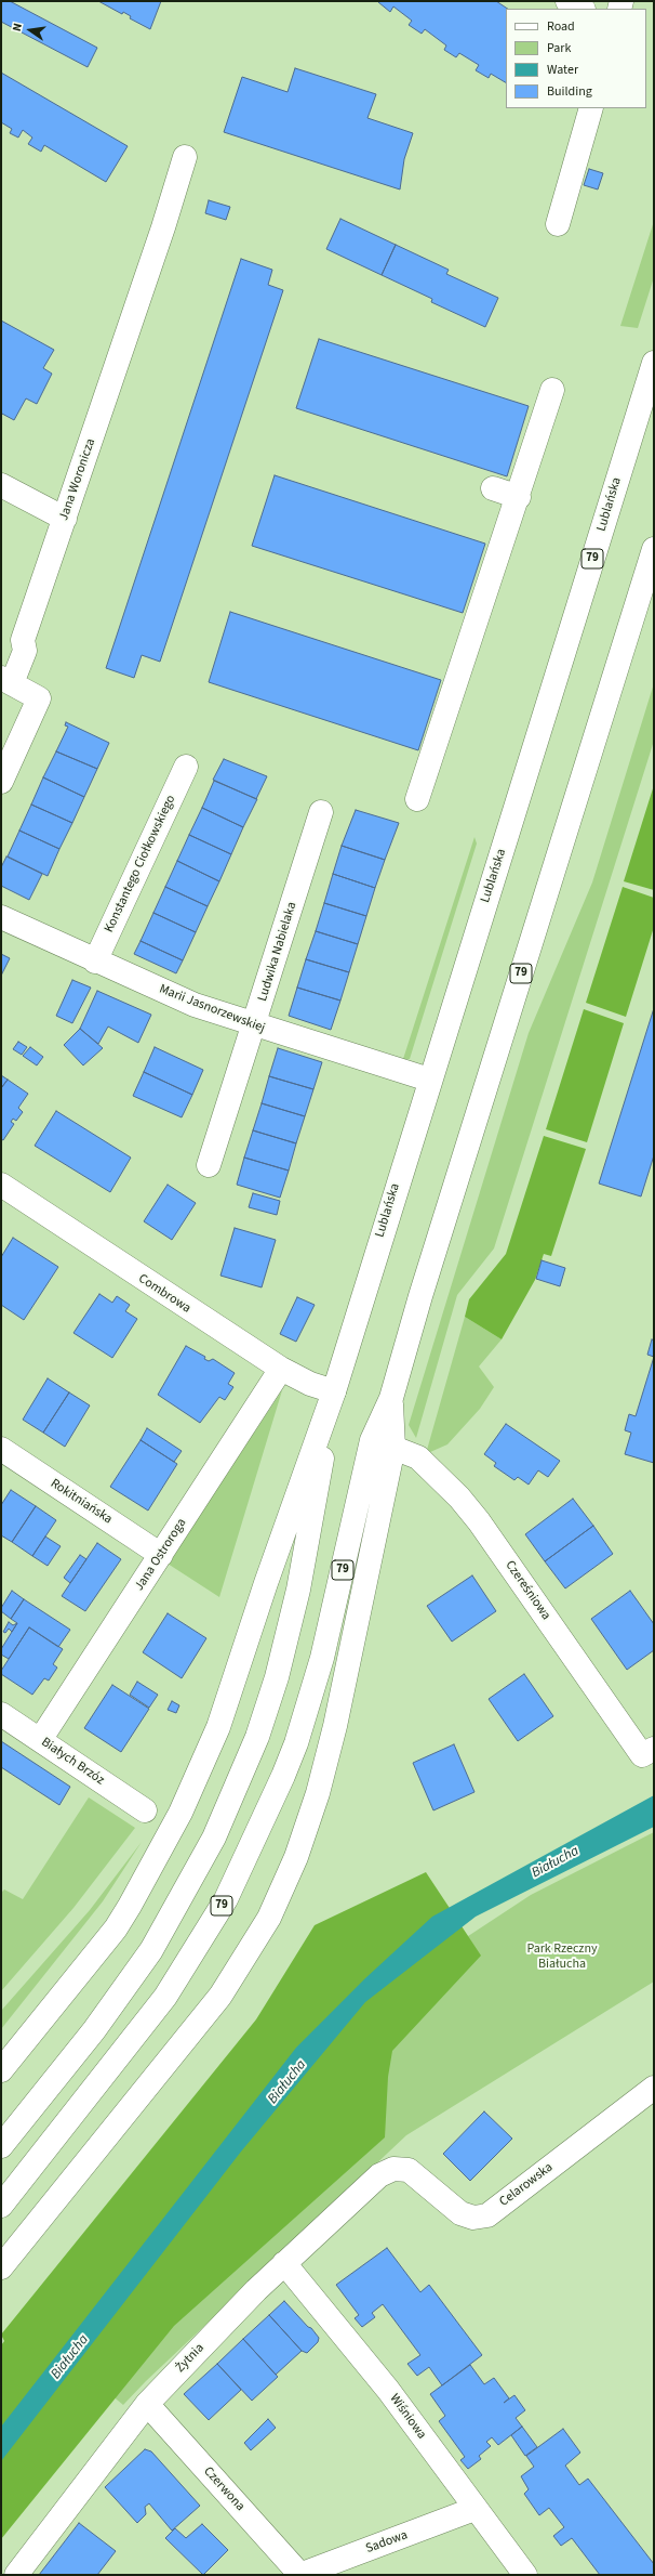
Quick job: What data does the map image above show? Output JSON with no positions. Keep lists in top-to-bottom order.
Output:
{
  "streets": {
    "street": [
      "Jana Woronicza",
      "Lublańska",
      "79",
      "Konstantego Ciołkowskiego",
      "Ludwika Nabielaka",
      "Marii Jasnorzewskiej",
      "Combrowa",
      "Rokitniańska",
      "Jana Ostroroga",
      "Czereśniowa",
      "Białych Brzóz",
      "Celarowska",
      "Żytnia",
      "Wiśniowa",
      "Czerwona",
      "Sadowa"
    ]
  },
  "crossings": [
    ["Lublańska", "79"],
    ["Lublańska", "Marii Jasnorzewskiej"],
    ["Lublańska", "Combrowa"],
    ["79", "Combrowa"],
    ["Konstantego Ciołkowskiego", "Marii Jasnorzewskiej"],
    ["Ludwika Nabielaka", "Marii Jasnorzewskiej"],
    ["Combrowa", "Jana Ostroroga"],
    ["Rokitniańska", "Jana Ostroroga"],
    ["Jana Ostroroga", "Białych Brzóz"],
    ["Celarowska", "Żytnia"],
    ["Żytnia", "Wiśniowa"],
    ["Żytnia", "Czerwona"],
    ["Wiśniowa", "Sadowa"],
    ["Czerwona", "Sadowa"]
  ],
  "water": ["Białucha"],
  "parks": ["Park Rzeczny Białucha"],
  "legend": [
    "Road",
    "Park",
    "Water",
    "Building"
  ],
  "north": "left"
}
